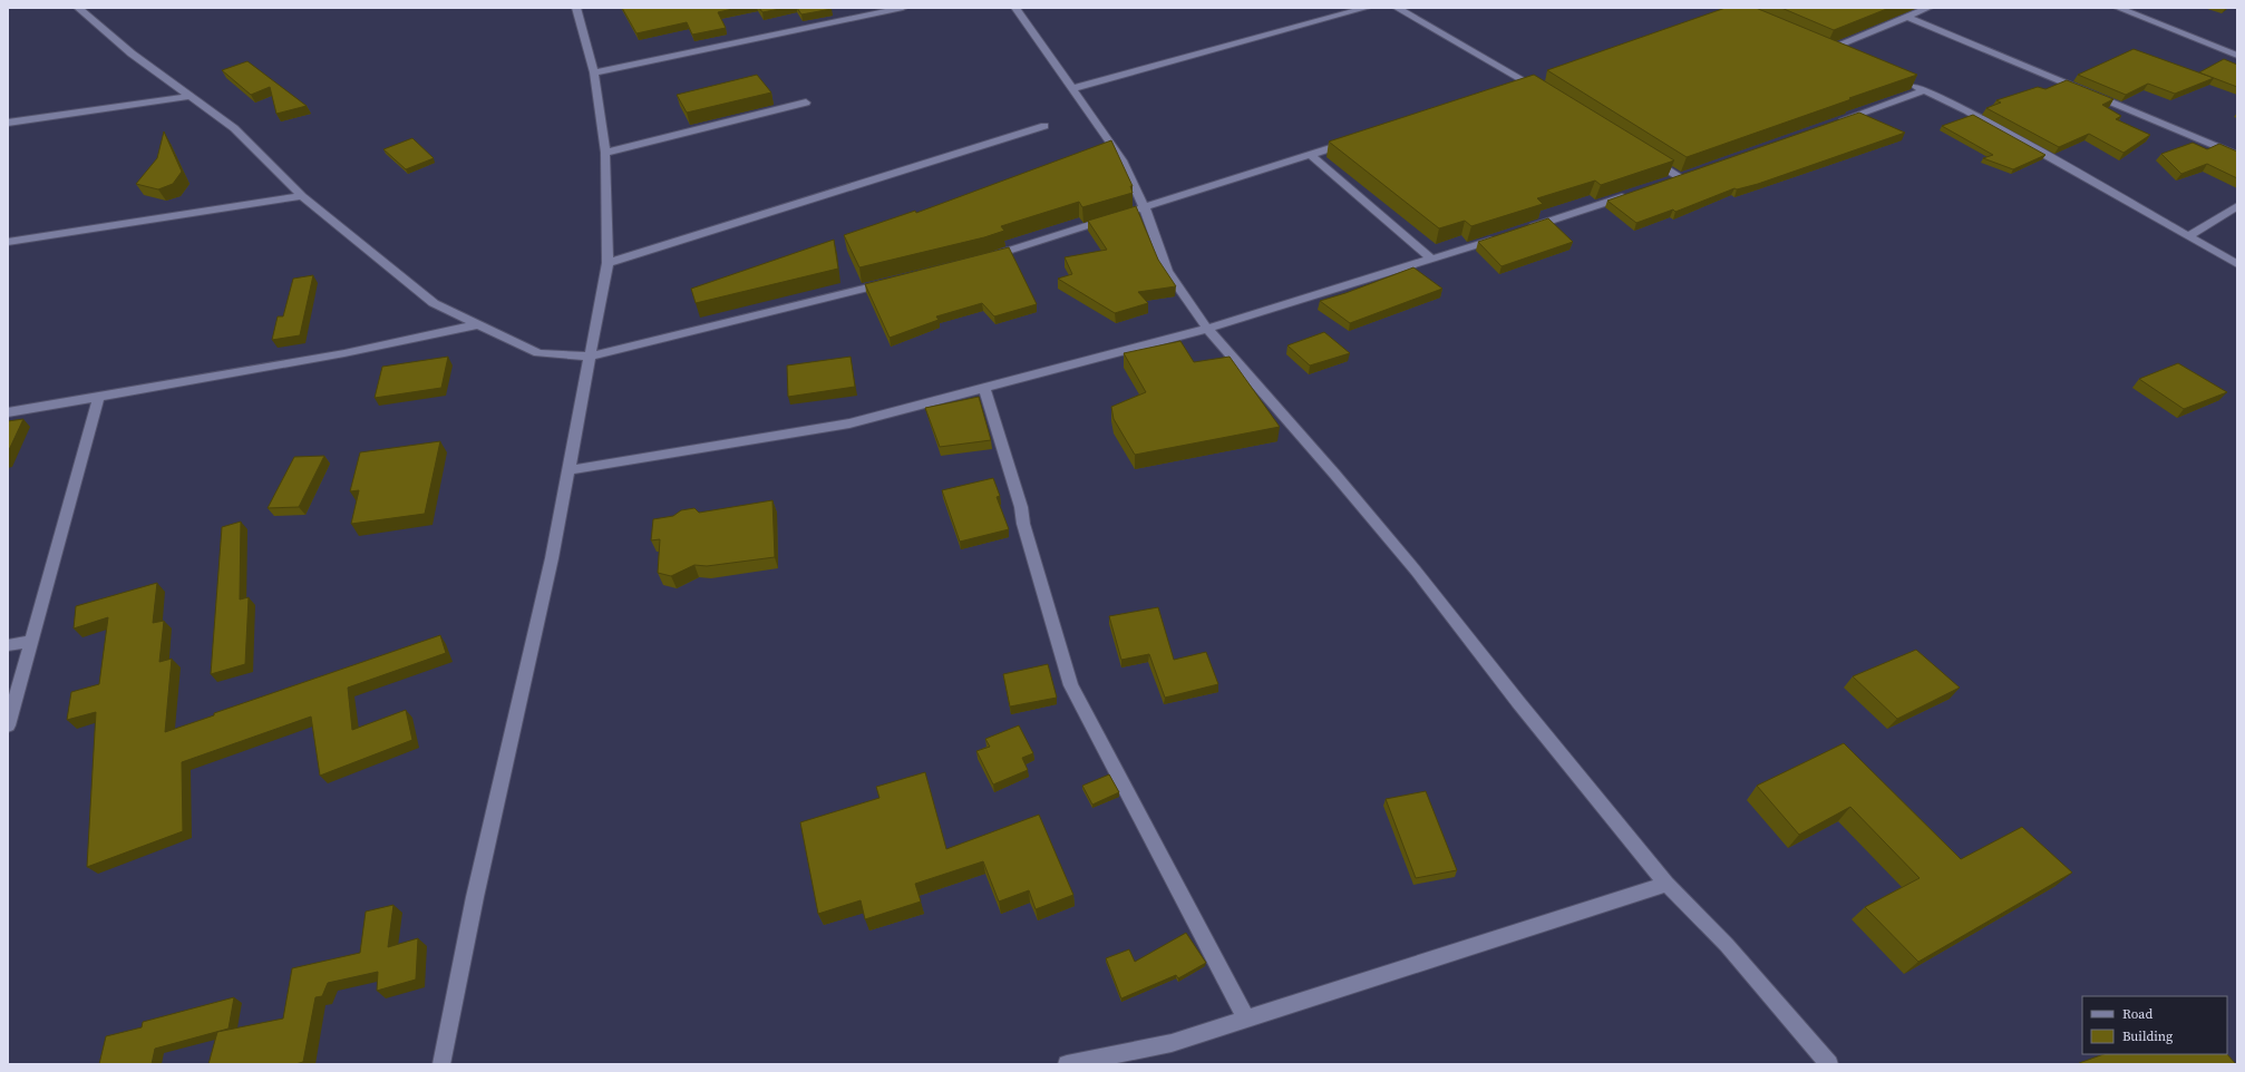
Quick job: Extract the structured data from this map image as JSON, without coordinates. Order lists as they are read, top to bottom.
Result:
{
  "legend": ["Road", "Building"]
}
